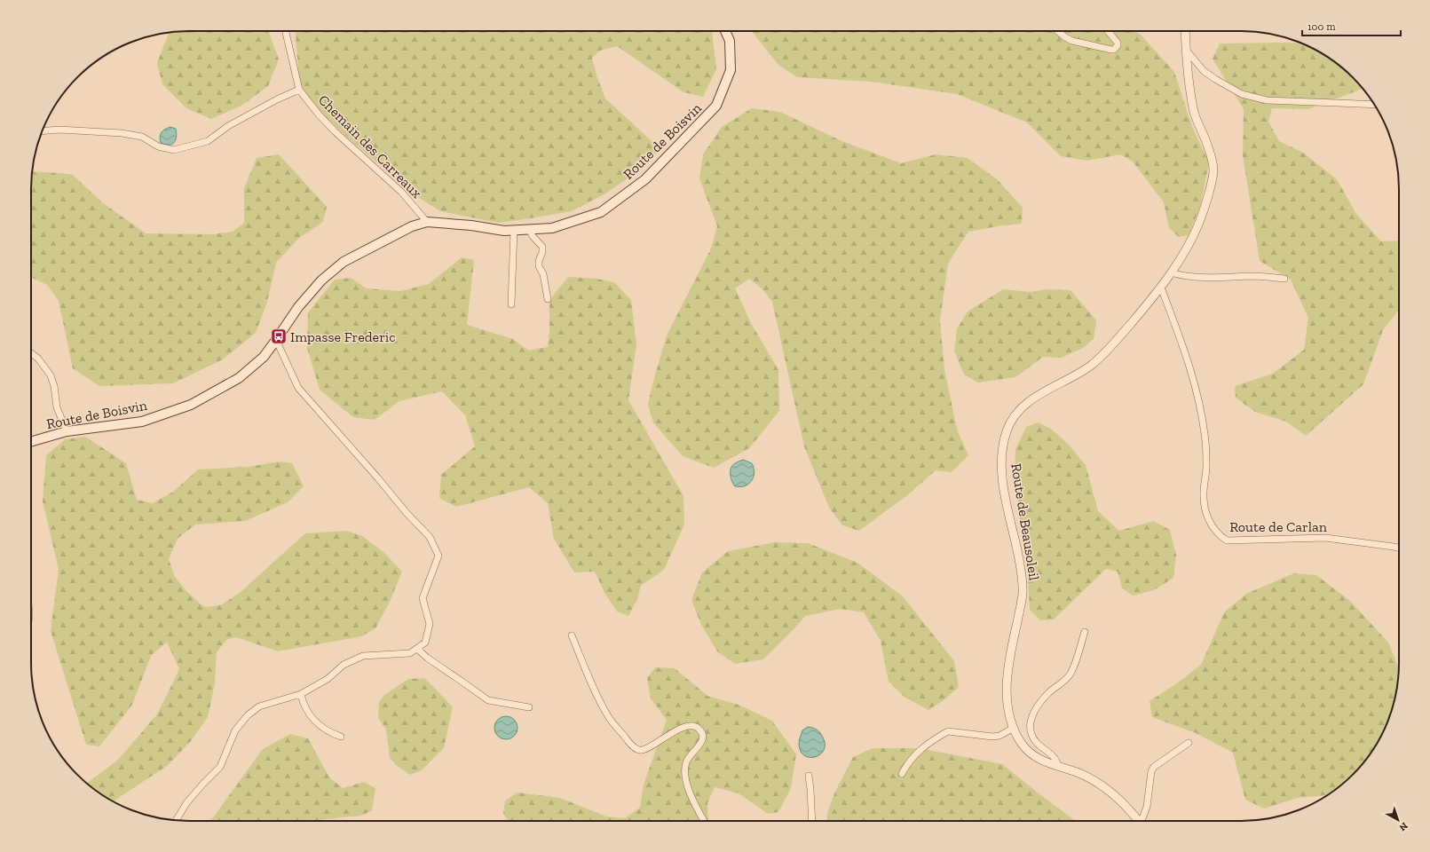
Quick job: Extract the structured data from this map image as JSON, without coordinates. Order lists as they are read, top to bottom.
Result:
{
  "streets": {
    "main road": ["Route de Boisvin"],
    "street": ["Chemain des Carreaux", "Route de Beausoleil", "Route de Carlan"]
  },
  "crossings": [
    ["Route de Boisvin", "Chemain des Carreaux"],
    ["Route de Beausoleil", "Route de Carlan"]
  ],
  "places": {
    "bus stop": ["Impasse Frederic"]
  },
  "scale_bar": "100 m",
  "north": "bottom right"
}
